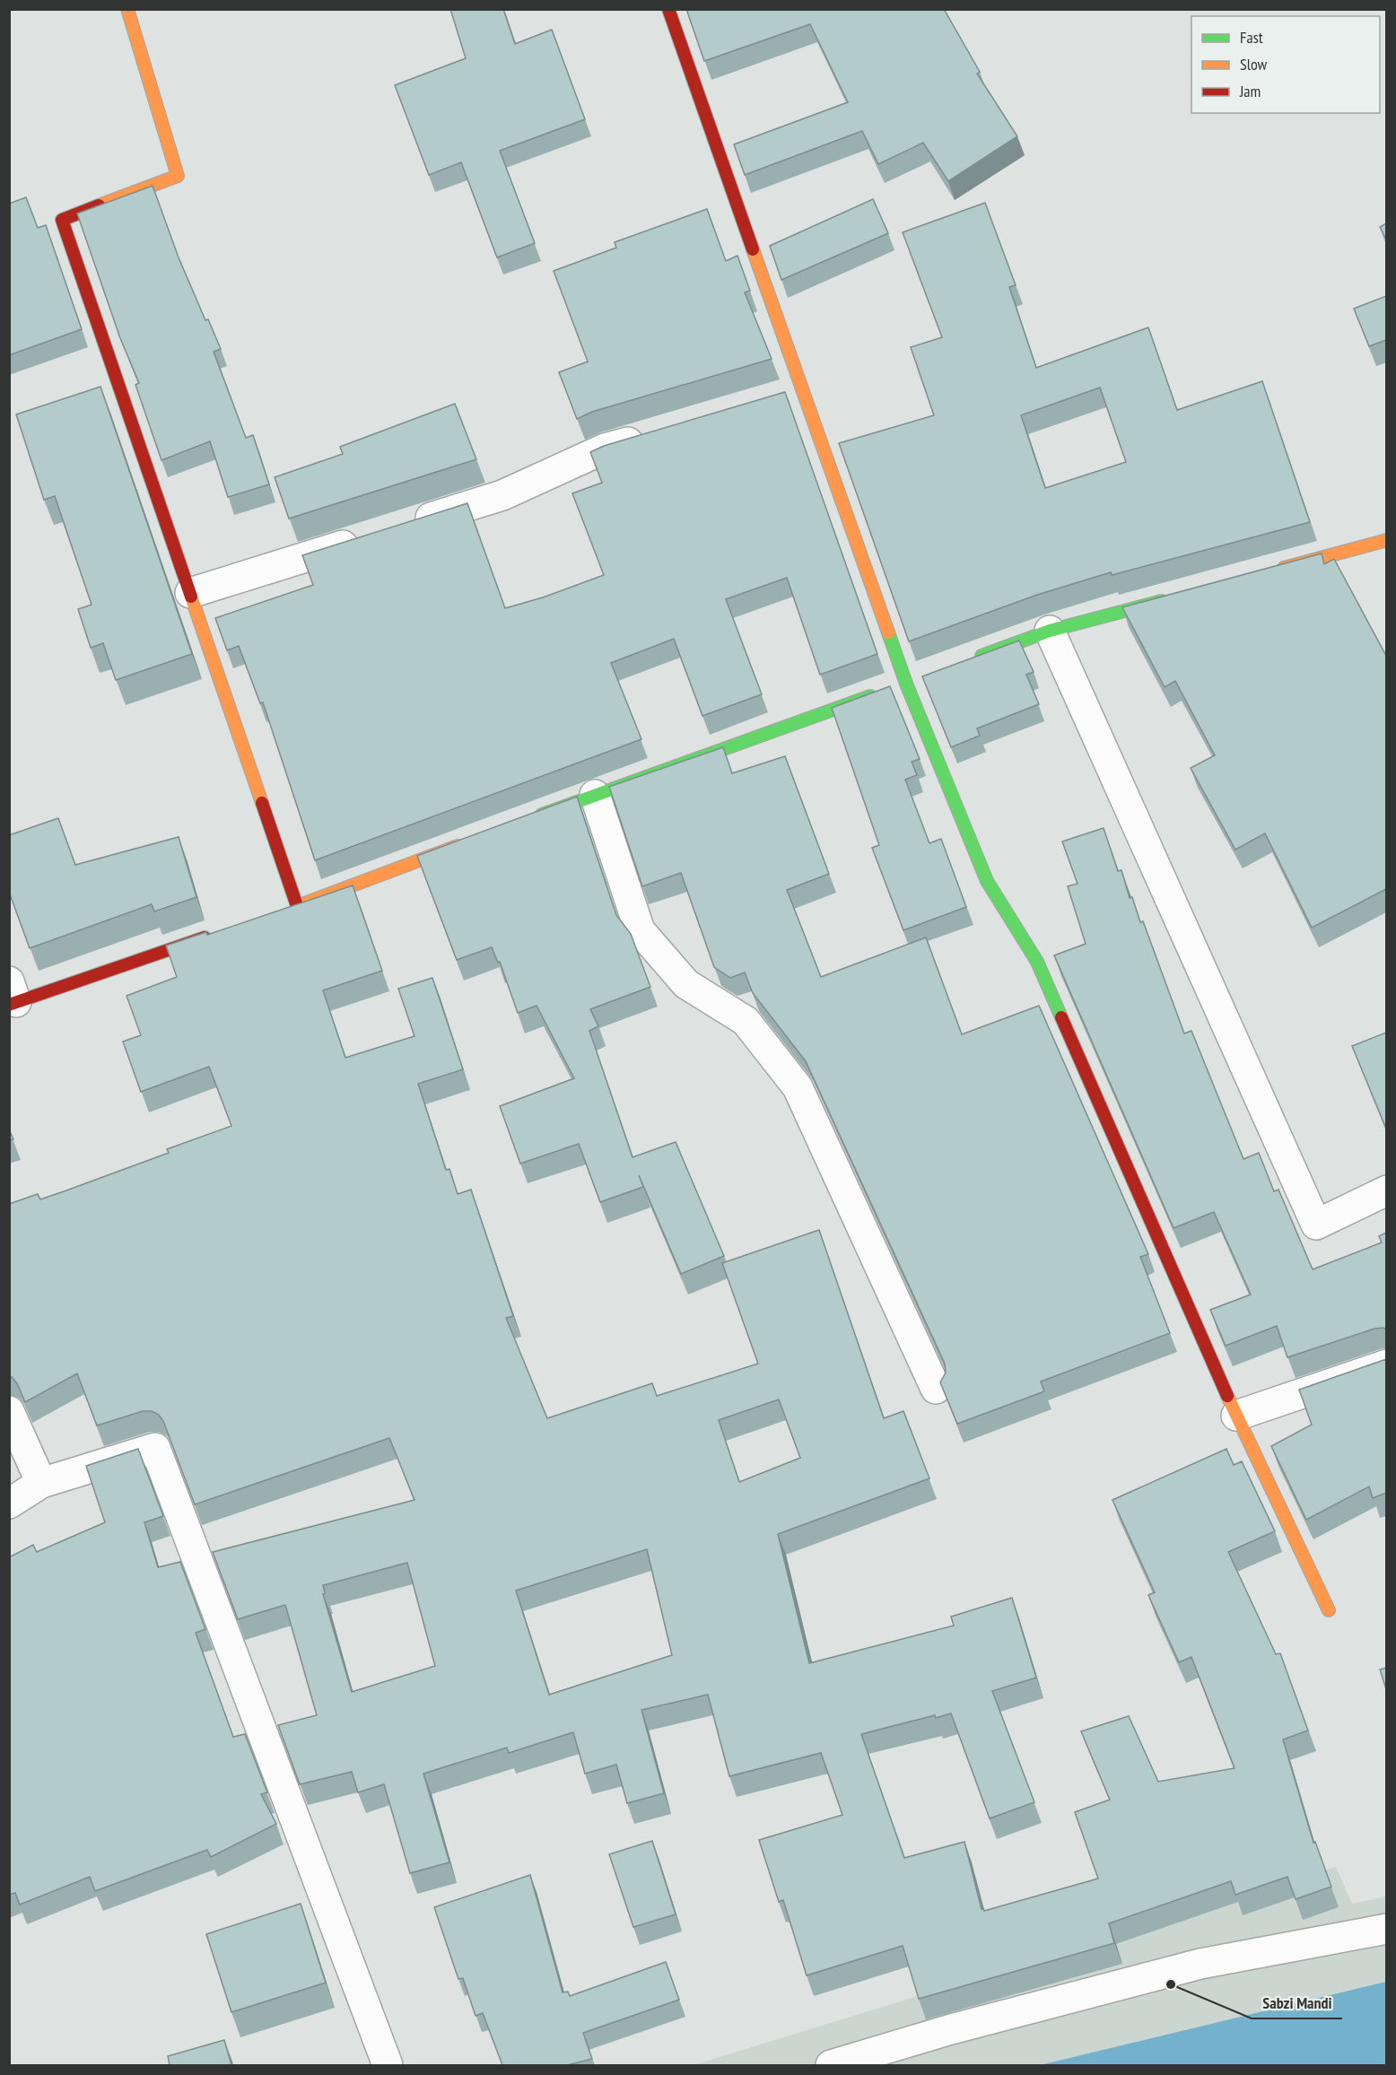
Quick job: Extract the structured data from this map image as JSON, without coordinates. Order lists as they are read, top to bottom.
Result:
{
  "places": ["Sabzi Mandi"],
  "legend": ["Fast", "Slow", "Jam"]
}
